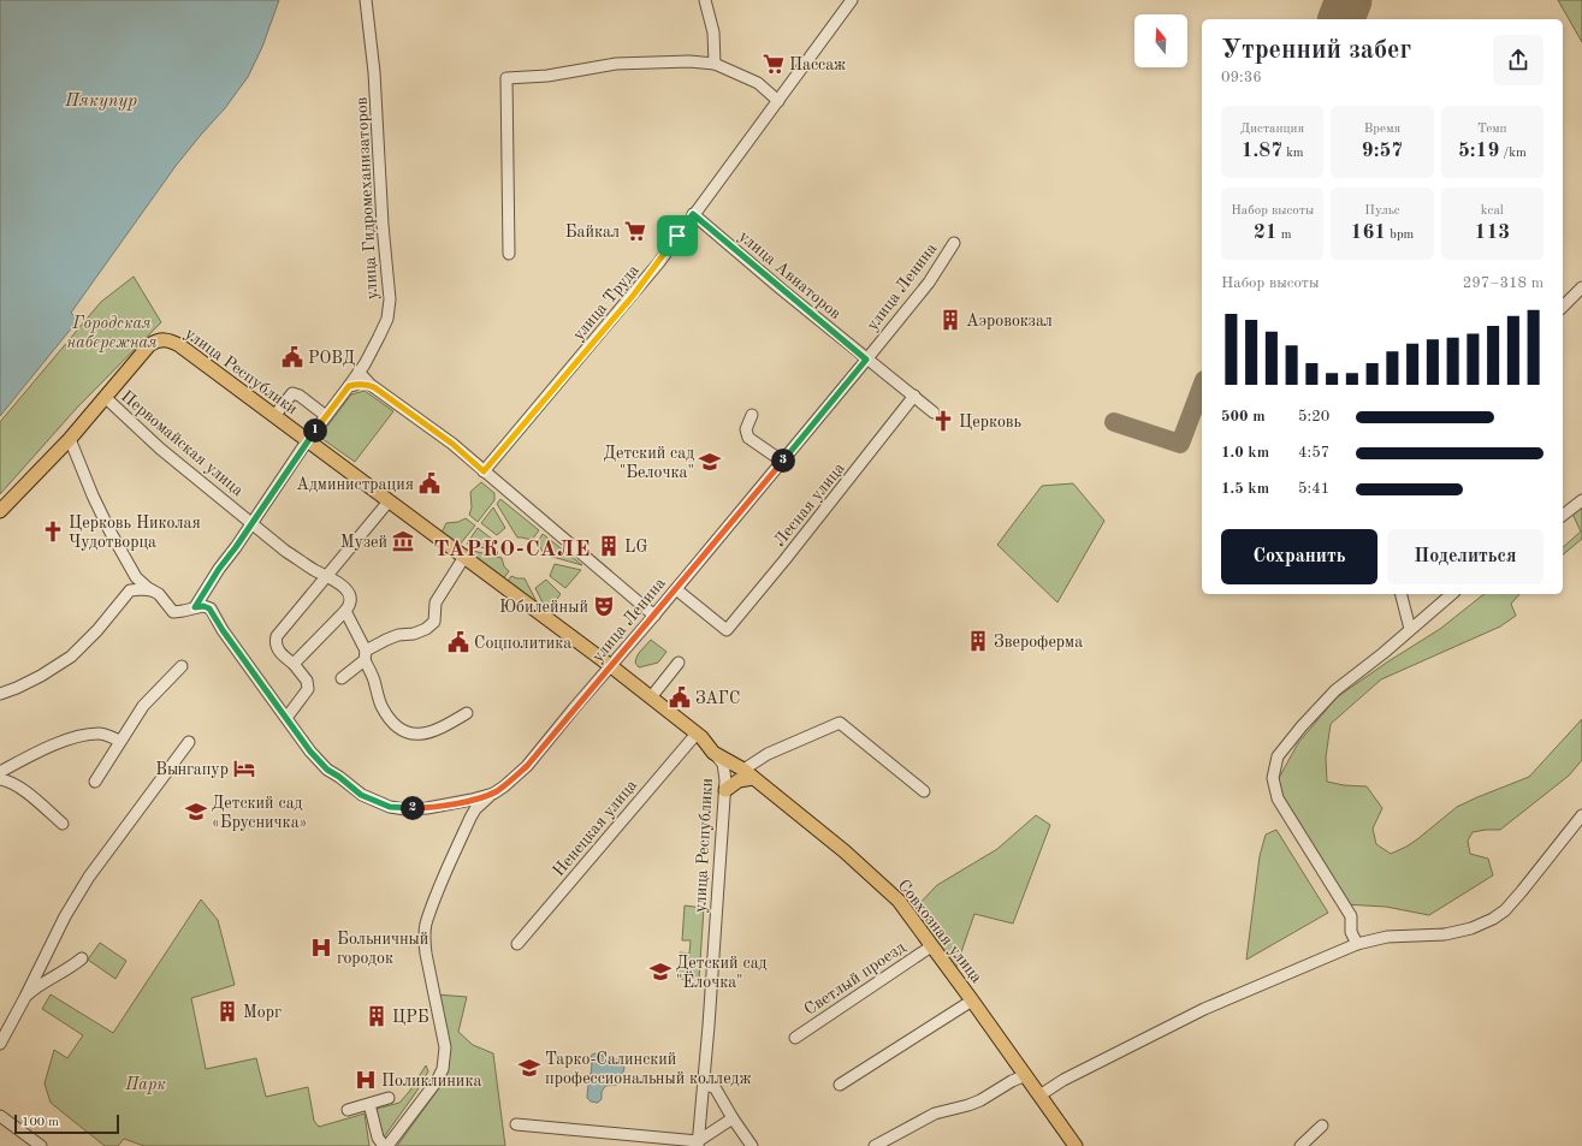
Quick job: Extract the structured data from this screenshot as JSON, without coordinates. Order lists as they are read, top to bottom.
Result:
{
  "streets": {
    "main road": ["улица Республики", "Совхозная улица"],
    "street": [
      "улица Гидромеханизаторов",
      "улица Авиаторов",
      "улица Ленина",
      "улица Труда",
      "Первомайская улица",
      "Лесная улица",
      "Ненецкая улица",
      "Светлый проезд"
    ]
  },
  "crossings": [
    ["улица Гидромеханизаторов", "улица Ленина"],
    ["улица Гидромеханизаторов", "улица Республики"],
    ["улица Гидромеханизаторов", "Первомайская улица"],
    ["улица Авиаторов", "улица Ленина"],
    ["улица Авиаторов", "улица Труда"],
    ["улица Авиаторов", "Лесная улица"],
    ["улица Ленина", "улица Республики"],
    ["улица Ленина", "Лесная улица"],
    ["улица Республики", "Первомайская улица"],
    ["улица Республики", "Ненецкая улица"],
    ["улица Республики", "Совхозная улица"],
    ["Совхозная улица", "Светлый проезд"]
  ],
  "districts": ["ТАРКО-САЛЕ"],
  "water": ["Пякупур"],
  "parks": ["Городская набережная", "Парк"],
  "places": {
    "supermarket": ["Пассаж", "Байкал"],
    "building": [
      "Аэровокзал",
      "LG",
      "Звероферма",
      "Морг",
      "ЦРБ"
    ],
    "public building": [
      "РОВД",
      "Администрация",
      "Соцполитика",
      "ЗАГС"
    ],
    "church": ["Церковь", "Церковь Николая Чудотворца"],
    "school or university": [
      "Детский сад \"Белочка\"",
      "Детский сад «Брусничка»",
      "Детский сад \"Ёлочка\"",
      "Тарко-Салинский профессиональный колледж"
    ],
    "museum": ["Музей"],
    "theatre": ["Юбилейный"],
    "hotel": ["Вынгапур"],
    "hospital": ["Больничный городок", "Поликлиника"]
  },
  "scale_bar": "100 m",
  "north": "top",
  "page": {
    "heading": ["Утренний забег", "09:36"],
    "stats": [
      ["Дистанция", "1.87 km"],
      ["Время", "9:57"],
      ["Темп", "5:19 /km"],
      ["Набор высоты", "21 m"],
      ["Пульс", "161 bpm"],
      ["kcal", "113"]
    ],
    "chart": ["Набор высоты", "297–318 m"],
    "list": [
      {
        "name": "500 m",
        "note": "5:20"
      },
      {
        "name": "1.0 km",
        "note": "4:57"
      },
      {
        "name": "1.5 km",
        "note": "5:41"
      }
    ],
    "pins": ["1", "3", "2"],
    "buttons": ["Сохранить", "Поделиться"],
    "scale": "100 m"
  }
}
